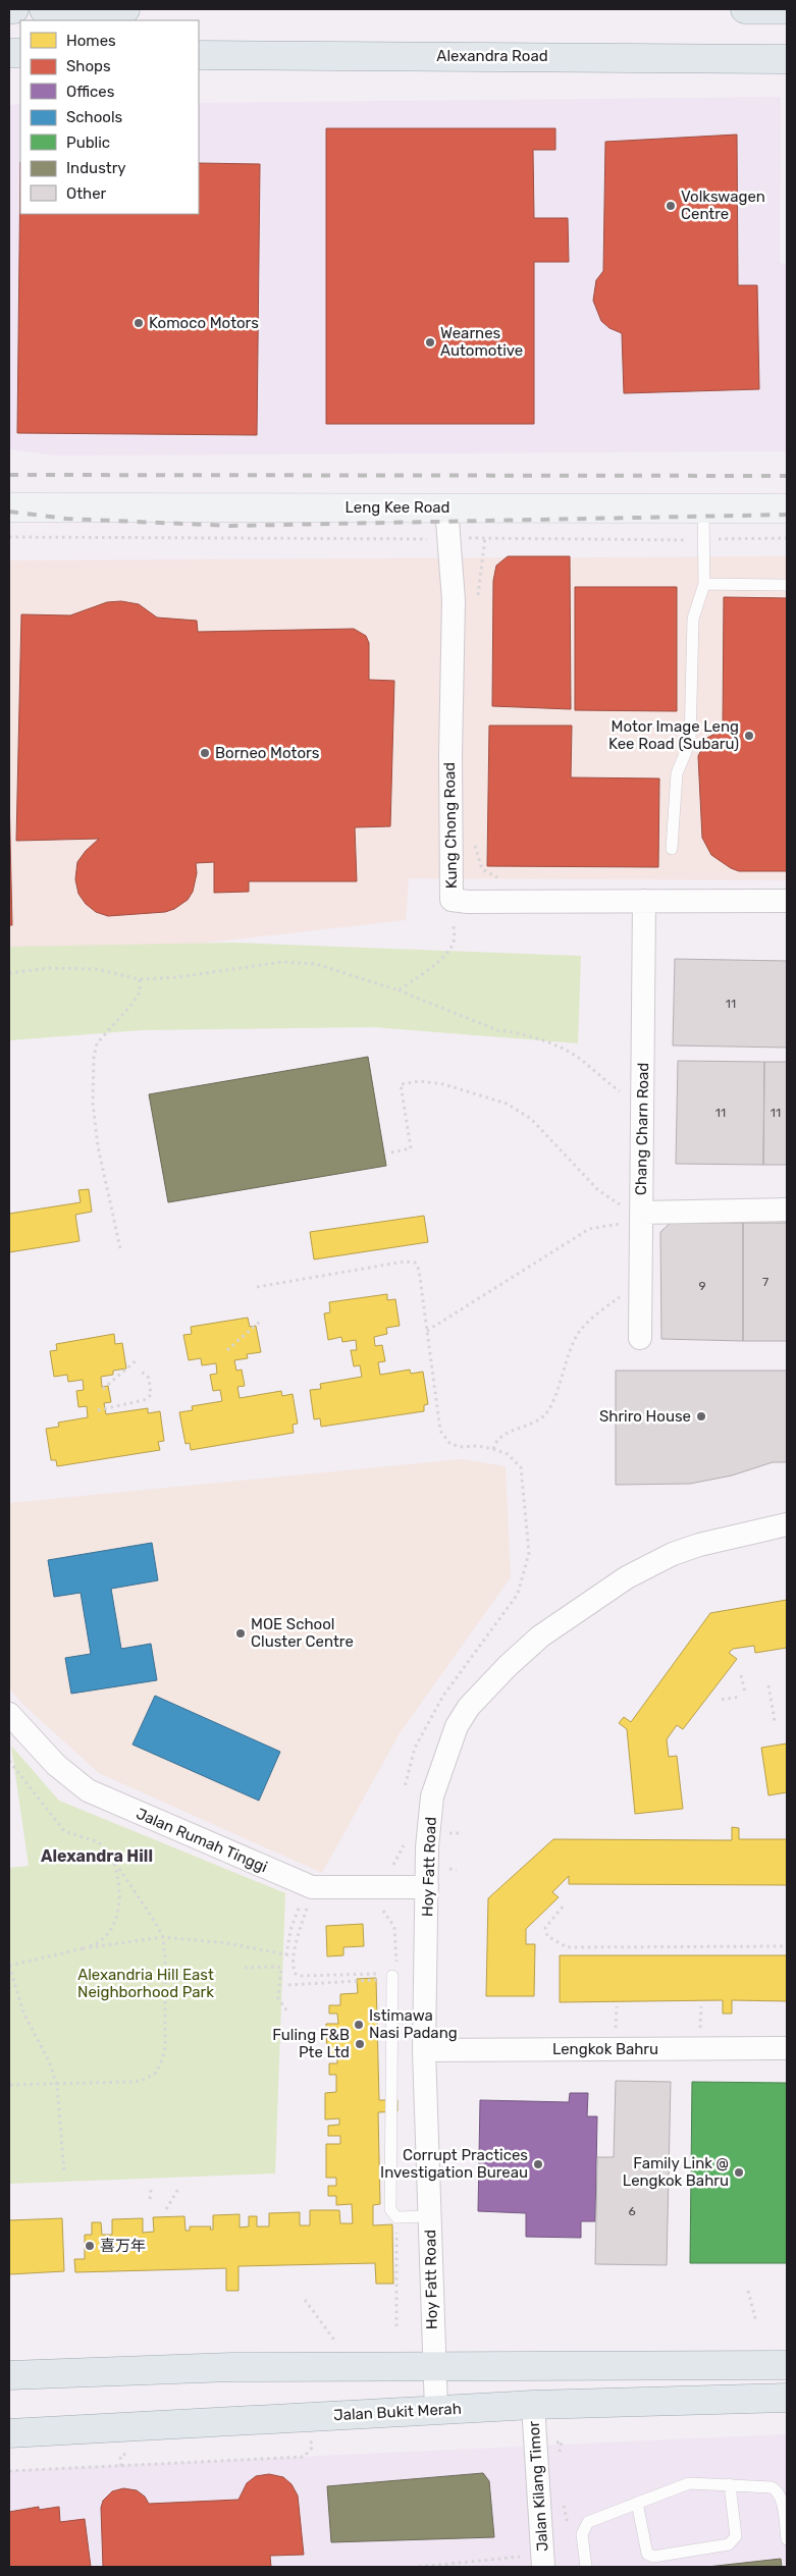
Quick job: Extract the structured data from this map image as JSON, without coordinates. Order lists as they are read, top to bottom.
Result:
{
  "streets": {
    "main road": ["Alexandra Road", "Jalan Bukit Merah"],
    "street": [
      "Leng Kee Road",
      "Kung Chong Road",
      "Chang Charn Road",
      "Jalan Rumah Tinggi",
      "Hoy Fatt Road",
      "Lengkok Bahru",
      "Jalan Kilang Timor"
    ]
  },
  "crossings": [
    ["Leng Kee Road", "Kung Chong Road"],
    ["Kung Chong Road", "Chang Charn Road"],
    ["Jalan Rumah Tinggi", "Hoy Fatt Road"],
    ["Hoy Fatt Road", "Lengkok Bahru"],
    ["Hoy Fatt Road", "Jalan Bukit Merah"],
    ["Jalan Bukit Merah", "Jalan Kilang Timor"]
  ],
  "districts": ["Alexandra Hill"],
  "parks": ["Alexandria Hill East Neighborhood Park"],
  "places": [
    "Volkswagen Centre",
    "Komoco Motors",
    "Wearnes Automotive",
    "Motor Image Leng Kee Road (Subaru)",
    "Borneo Motors",
    "Shriro House",
    "MOE School Cluster Centre",
    "Istimawa Nasi Padang",
    "Fuling F&B Pte Ltd",
    "Corrupt Practices Investigation Bureau",
    "Family Link @ Lengkok Bahru",
    "喜万年"
  ],
  "house_numbers": [
    "11",
    "11",
    "11",
    "7",
    "9",
    "6"
  ],
  "legend": [
    "Homes",
    "Shops",
    "Offices",
    "Schools",
    "Public",
    "Industry",
    "Other"
  ]
}
